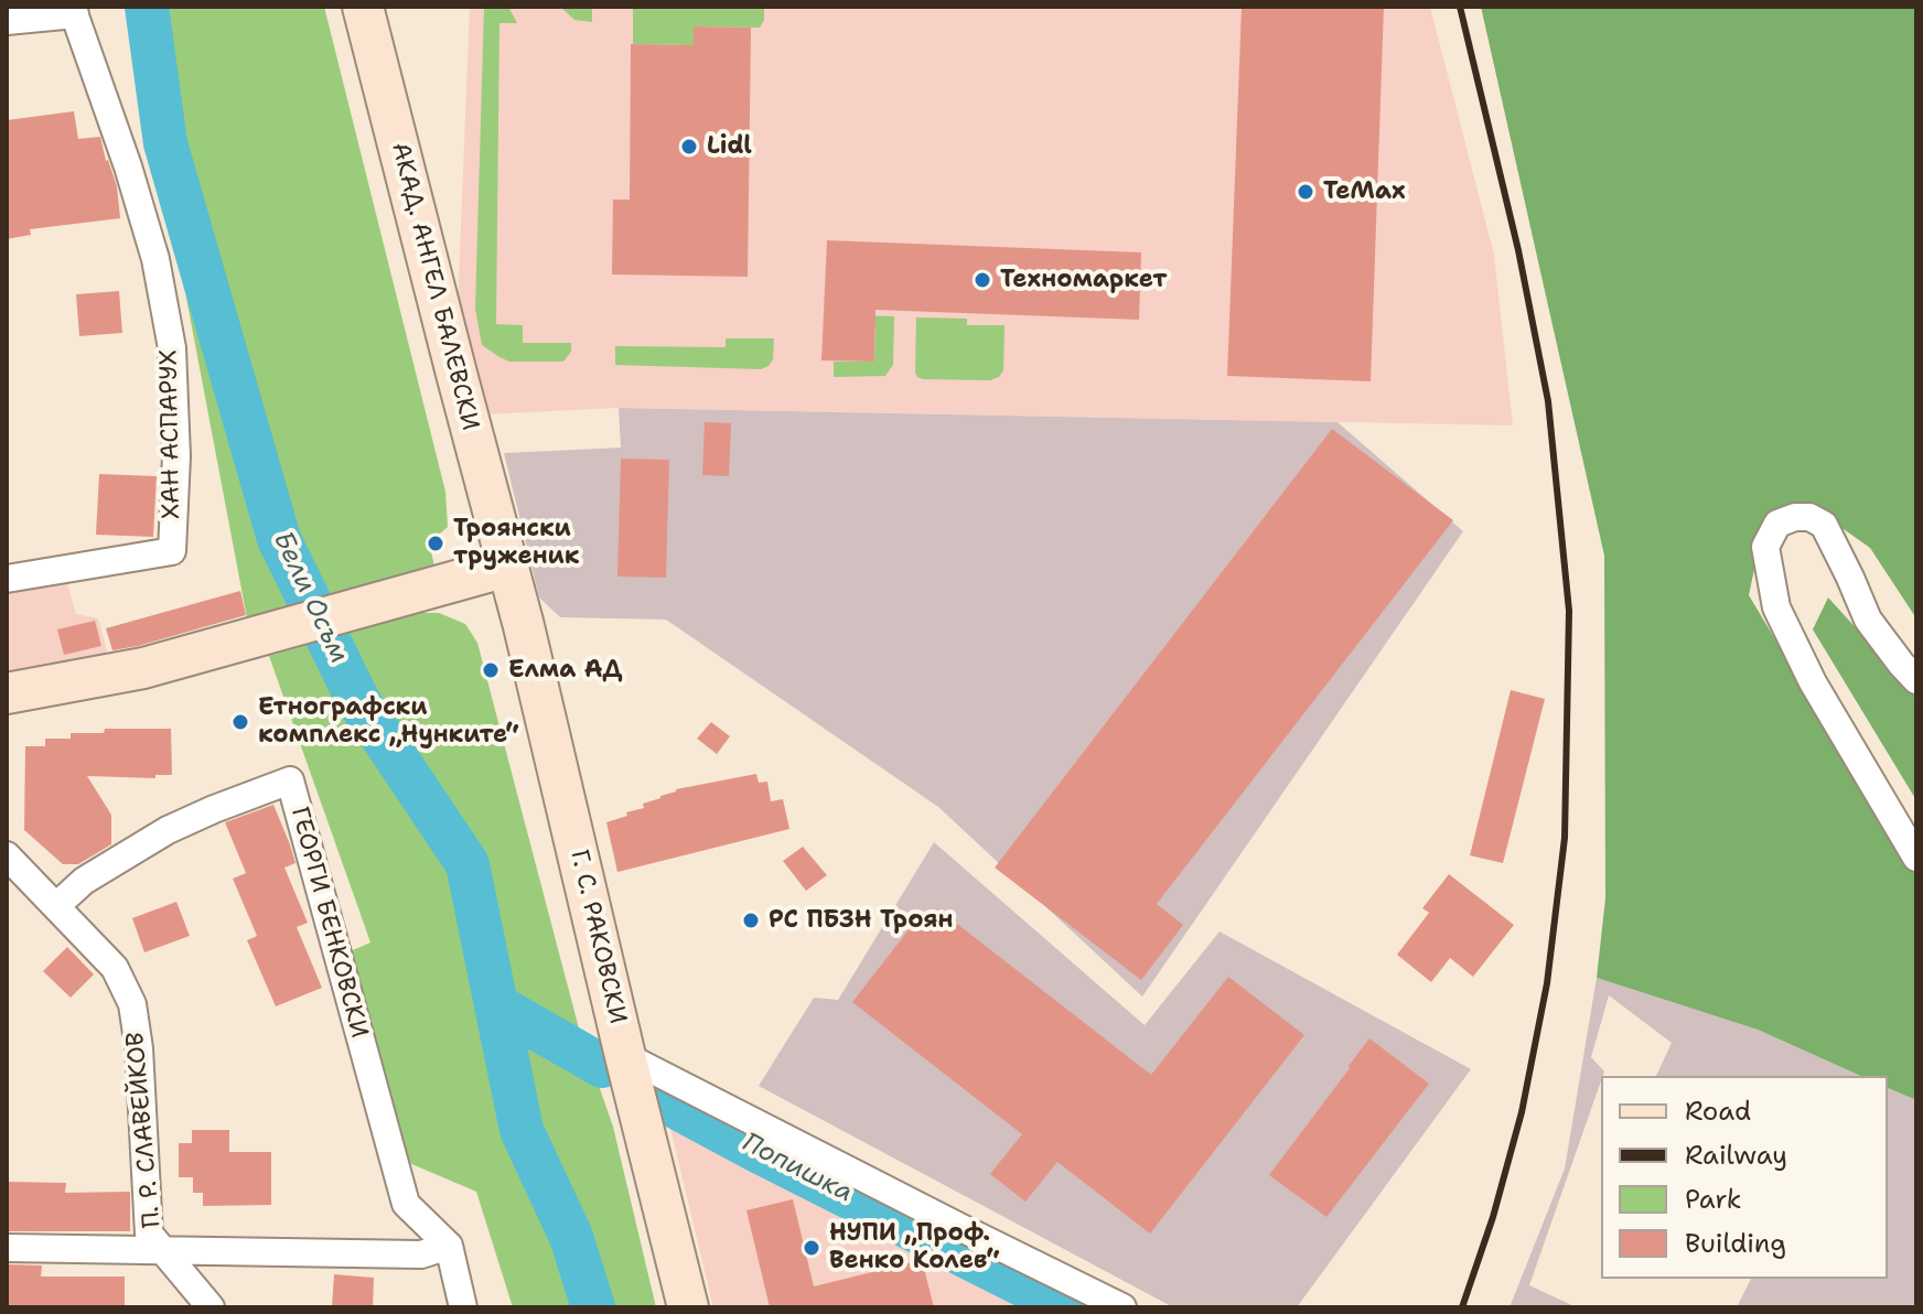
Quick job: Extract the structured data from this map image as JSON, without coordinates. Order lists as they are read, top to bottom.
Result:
{
  "streets": {
    "street": [
      "АКАД. АНГЕЛ БАЛЕВСКИ",
      "ХАН АСПАРУХ",
      "ГЕОРГИ БЕНКОВСКИ",
      "Г. С. РАКОВСКИ",
      "П. Р. СЛАВЕЙКОВ"
    ]
  },
  "crossings": [
    ["АКАД. АНГЕЛ БАЛЕВСКИ", "Г. С. РАКОВСКИ"],
    ["ГЕОРГИ БЕНКОВСКИ", "П. Р. СЛАВЕЙКОВ"]
  ],
  "water": ["Бели Осъм", "Попишка"],
  "places": [
    "Lidl",
    "ТеМах",
    "Техномаркет",
    "Троянски труженик",
    "Елма АД",
    "Етнографски комплекс „Нунките“",
    "РС ПБЗН Троян",
    "НУПИ „Проф. Венко Колев“"
  ],
  "legend": [
    "Road",
    "Railway",
    "Park",
    "Building"
  ]
}
